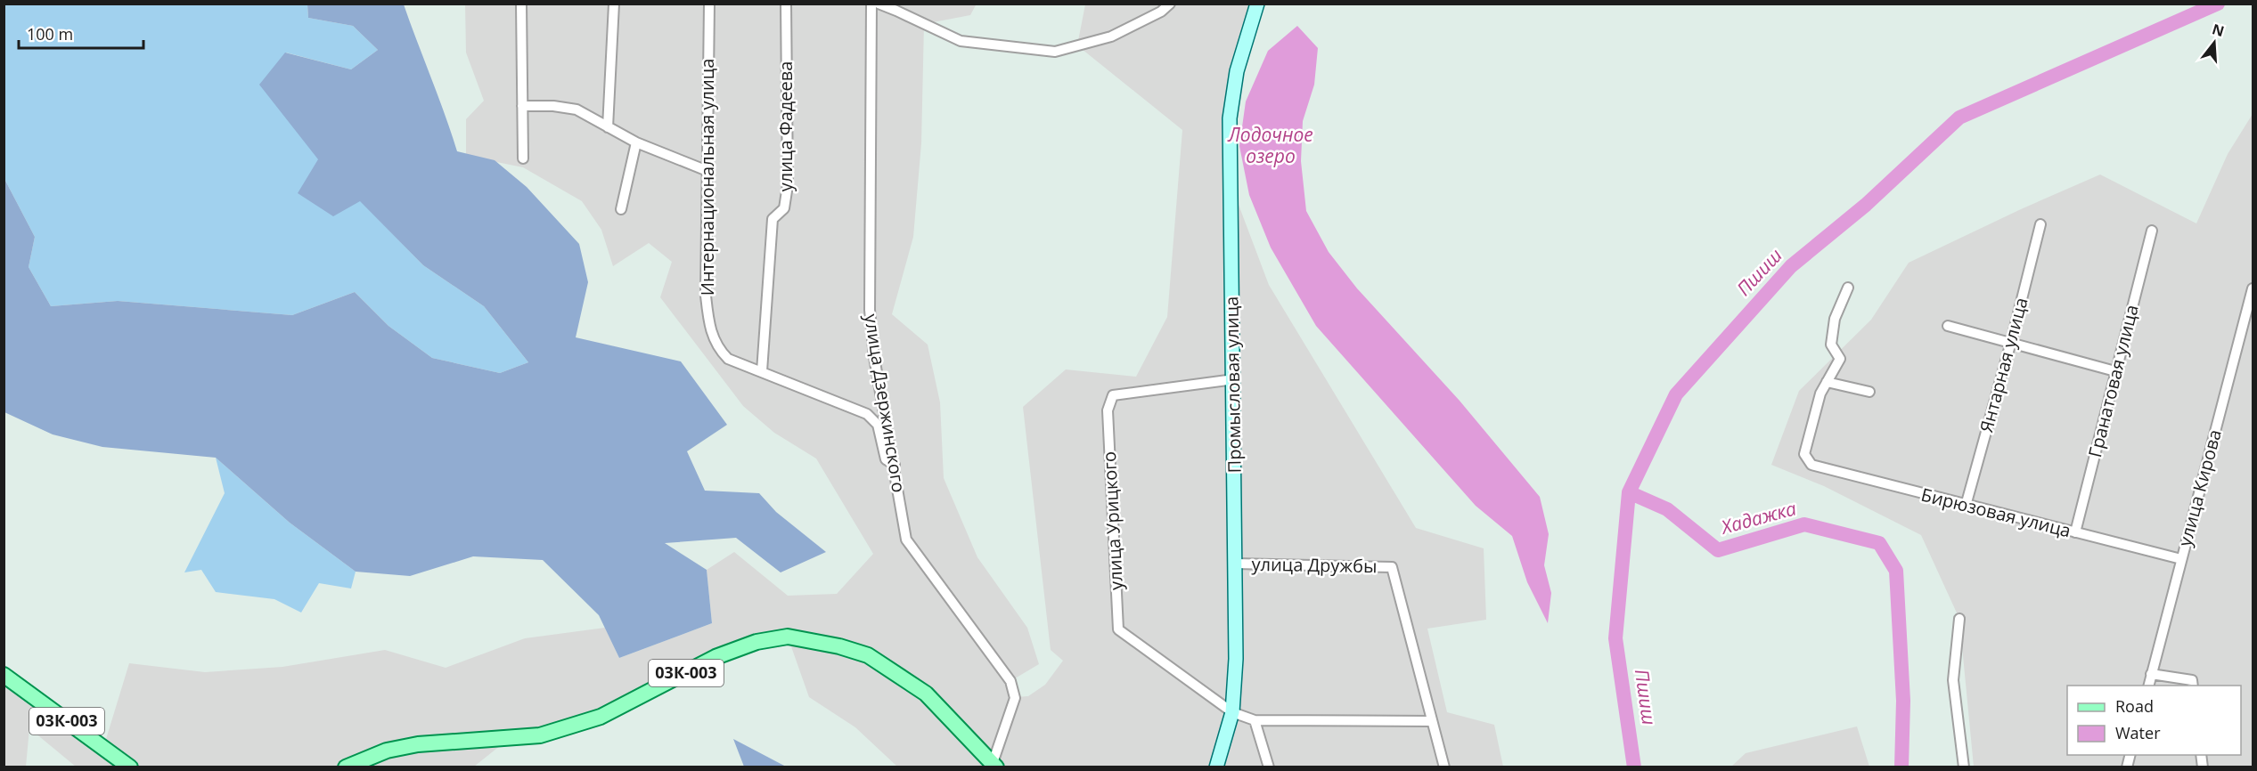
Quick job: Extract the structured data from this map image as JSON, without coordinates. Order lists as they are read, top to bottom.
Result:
{
  "streets": {
    "main road": ["Промысловая улица", "03К-003"],
    "street": [
      "улица Фадеева",
      "Интернациональная улица",
      "Янтарная улица",
      "Гранатовая улица",
      "улица Дзержинского",
      "улица Кирова",
      "Бирюзовая улица",
      "улица Урицкого",
      "улица Дружбы"
    ]
  },
  "crossings": [
    ["улица Фадеева", "Интернациональная улица"],
    ["Янтарная улица", "Бирюзовая улица"],
    ["Гранатовая улица", "Бирюзовая улица"],
    ["Промысловая улица", "улица Урицкого"],
    ["Промысловая улица", "улица Дружбы"],
    ["улица Дзержинского", "03К-003"],
    ["улица Кирова", "Бирюзовая улица"]
  ],
  "water": ["Лодочное озеро", "Пшиш", "Хадажка"],
  "legend": ["Road", "Water"],
  "scale_bar": "100 m",
  "north": "top"
}
